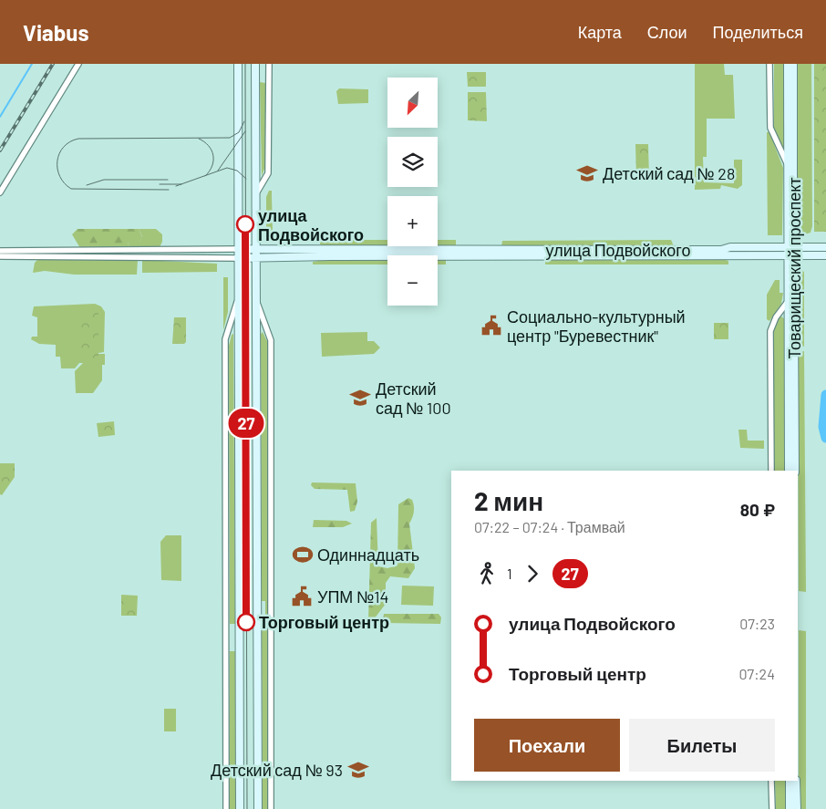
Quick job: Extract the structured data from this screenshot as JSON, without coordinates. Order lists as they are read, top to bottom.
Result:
{
  "streets": {
    "street": ["улица Подвойского", "Товарищеский проспект"]
  },
  "crossings": [
    ["улица Подвойского", "Товарищеский проспект"]
  ],
  "places": {
    "school or university": ["Детский сад № 28", "Детский сад № 100", "Детский сад № 93"],
    "other": ["улица Подвойского", "Торговый центр"],
    "public building": ["Социально-культурный центр \"Буревестник\"", "УПМ №14"],
    "sports": ["Одиннадцать"]
  },
  "lines": ["tram line 27"],
  "north": "bottom left",
  "page": {
    "header": "Viabus",
    "nav": ["Карта", "Слои", "Поделиться"],
    "on_map": "27",
    "map_buttons": ["+", "−"],
    "heading": ["2 мин", "07:22 – 07:24 · Трамвай", "80 ₽"],
    "legs": ["1", "27"],
    "list": [
      {
        "name": "улица Подвойского",
        "value": "07:23"
      },
      {
        "name": "Торговый центр",
        "value": "07:24"
      }
    ],
    "buttons": ["Поехали", "Билеты"]
  }
}
